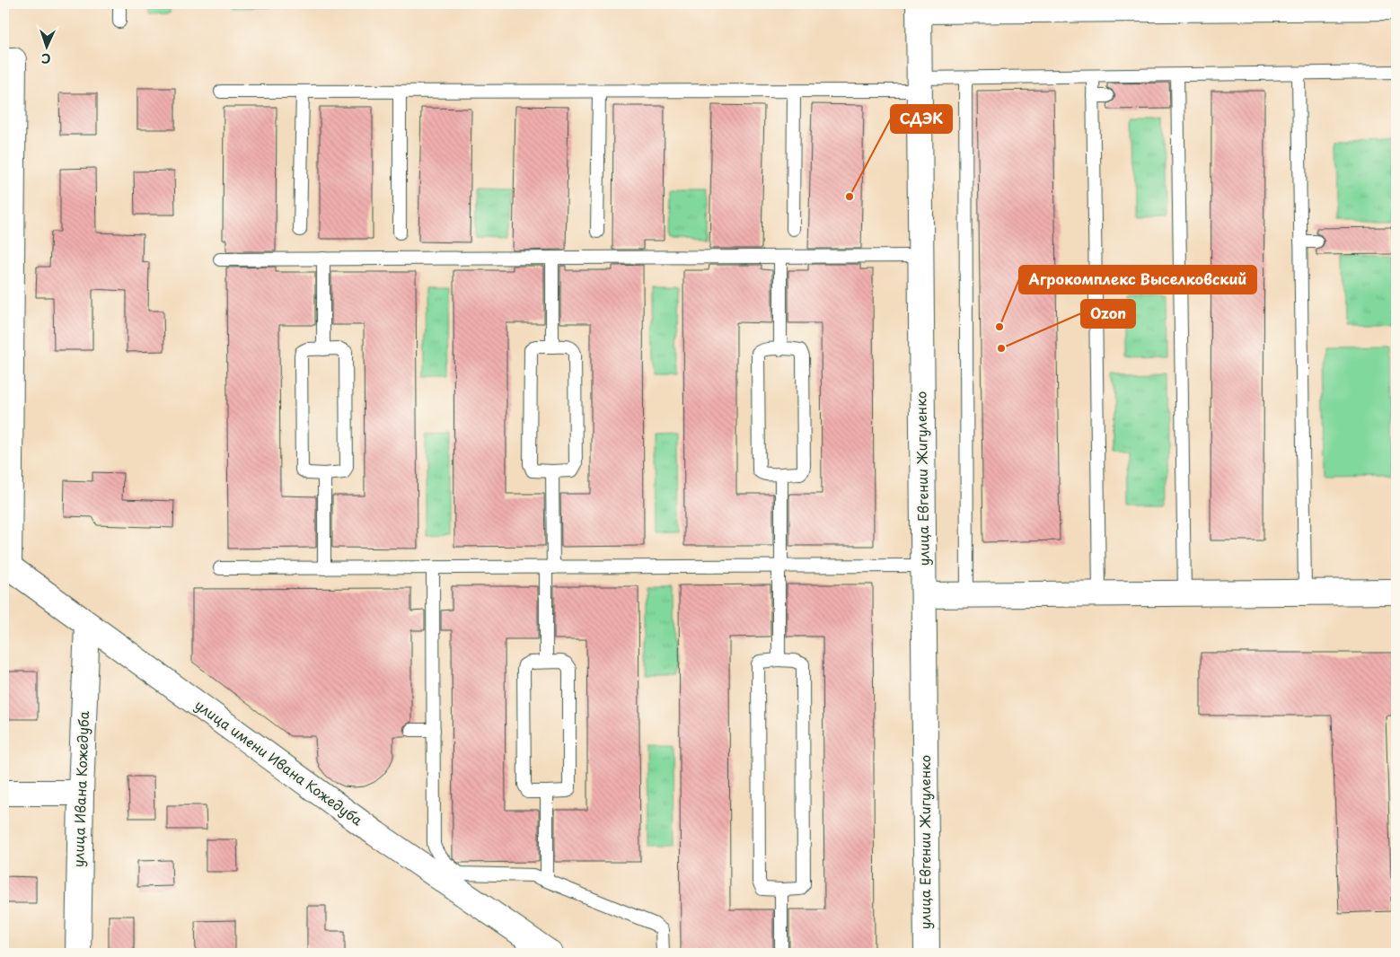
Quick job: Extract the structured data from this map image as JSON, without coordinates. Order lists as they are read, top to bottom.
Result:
{
  "streets": {
    "street": ["улица Евгении Жигуленко", "улица имени Ивана Кожедуба", "улица Ивана Кожедуба"]
  },
  "crossings": [
    ["улица имени Ивана Кожедуба", "улица Ивана Кожедуба"]
  ],
  "places": ["СДЭК", "Агрокомплекс Выселковский", "Ozon"],
  "north": "bottom"
}
